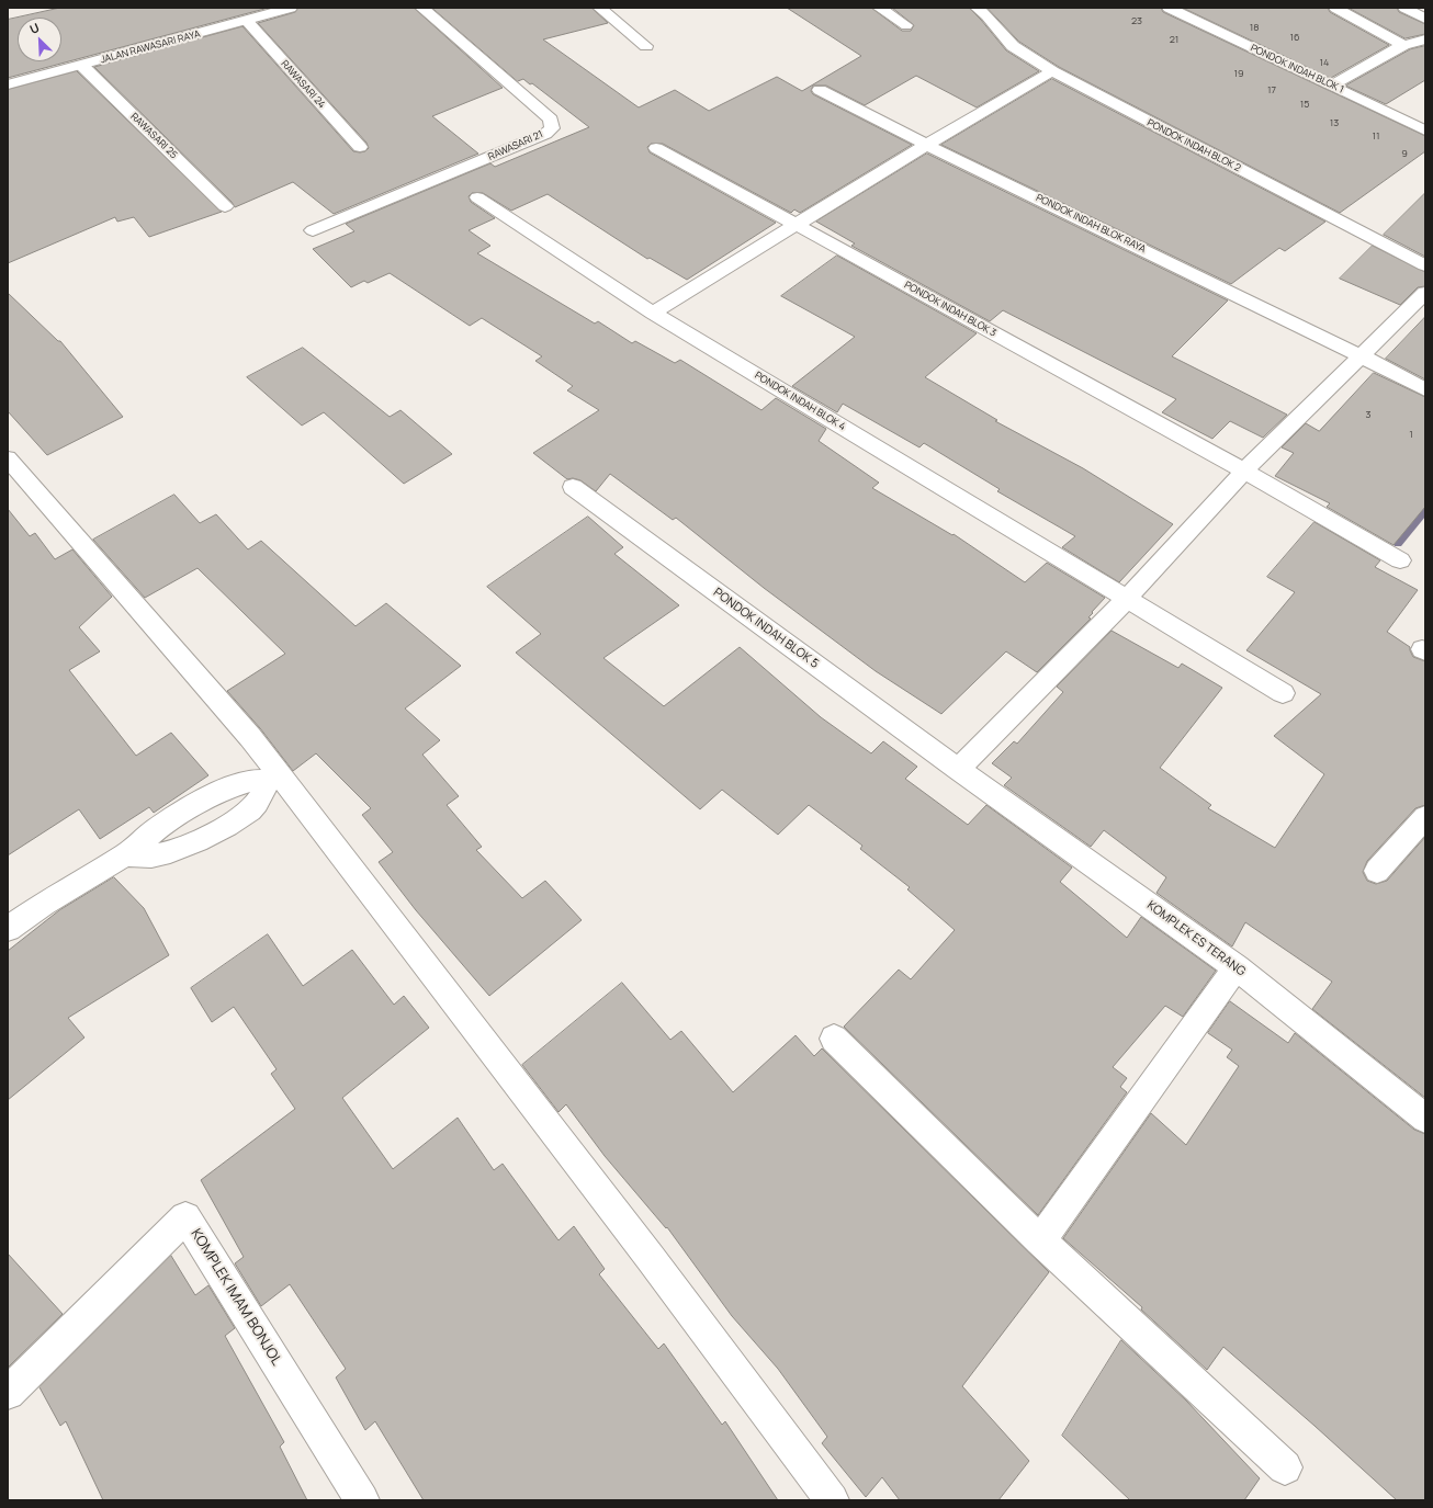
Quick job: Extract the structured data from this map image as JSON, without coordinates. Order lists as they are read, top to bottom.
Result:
{
  "streets": {
    "street": [
      "JALAN RAWASARI RAYA",
      "PONDOK INDAH BLOK 1",
      "RAWASARI 24",
      "RAWASARI 25",
      "RAWASARI 21",
      "PONDOK INDAH BLOK 2",
      "PONDOK INDAH BLOK RAYA",
      "PONDOK INDAH BLOK 3",
      "PONDOK INDAH BLOK 4",
      "PONDOK INDAH BLOK 5",
      "KOMPLEK ES TERANG",
      "KOMPLEK IMAM BONJOL"
    ]
  },
  "crossings": [
    ["JALAN RAWASARI RAYA", "RAWASARI 24"],
    ["JALAN RAWASARI RAYA", "RAWASARI 25"],
    ["PONDOK INDAH BLOK 5", "KOMPLEK ES TERANG"]
  ],
  "house_numbers": [
    "23",
    "18",
    "16",
    "21",
    "14",
    "19",
    "17",
    "15",
    "13",
    "11",
    "9",
    "3",
    "1"
  ],
  "north": "top left"
}
